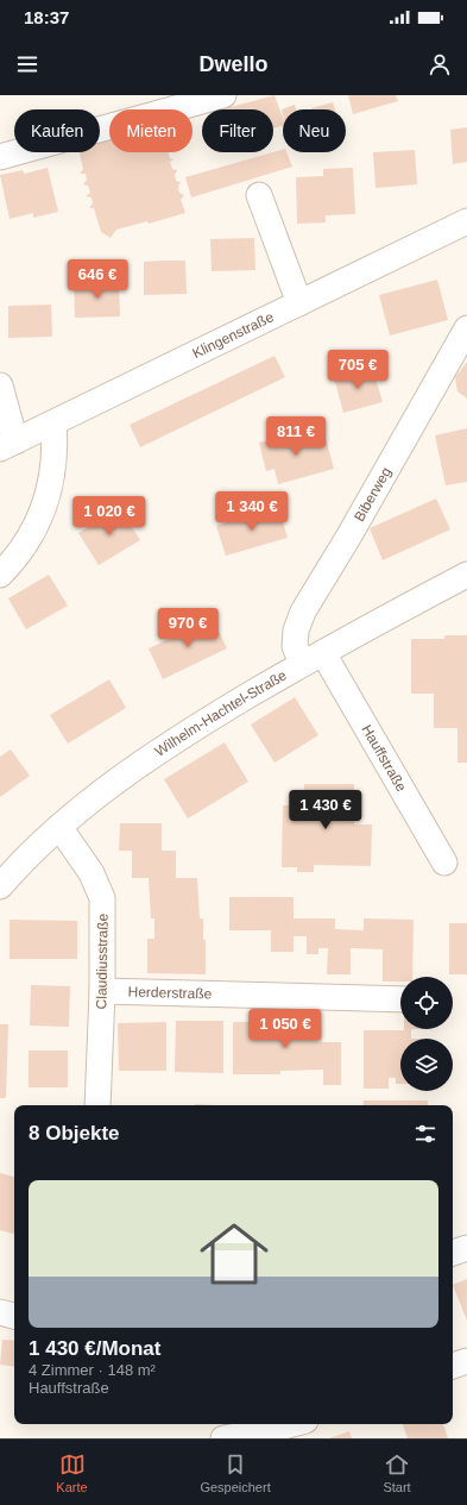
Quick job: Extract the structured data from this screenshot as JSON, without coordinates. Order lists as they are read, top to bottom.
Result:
{
  "streets": {
    "street": [
      "Klingenstraße",
      "Biberweg",
      "Wilhelm-Hachtel-Straße",
      "Hauffstraße",
      "Claudiusstraße",
      "Herderstraße"
    ]
  },
  "crossings": [
    ["Biberweg", "Wilhelm-Hachtel-Straße"],
    ["Wilhelm-Hachtel-Straße", "Hauffstraße"],
    ["Wilhelm-Hachtel-Straße", "Claudiusstraße"],
    ["Claudiusstraße", "Herderstraße"]
  ],
  "page": {
    "status": "18:37",
    "header": "Dwello",
    "chip": [
      "Kaufen",
      "Mieten",
      "Filter",
      "Neu"
    ],
    "price": [
      "646 €",
      "705 €",
      "811 €",
      "1 340 €",
      "1 020 €",
      "970 €",
      "1 430 €",
      "1 050 €"
    ],
    "heading": "8 Objekte",
    "list": [
      {
        "name": "1 430 €/Monat",
        "note": "4 Zimmer · 148 m² · Hauffstraße"
      }
    ],
    "tabs": ["Karte", "Gespeichert", "Start"]
  }
}
